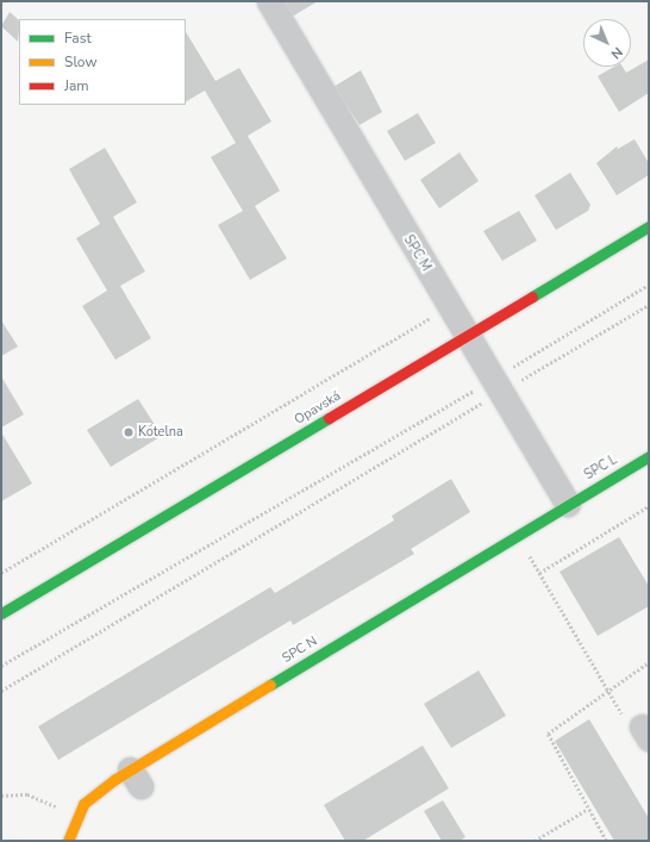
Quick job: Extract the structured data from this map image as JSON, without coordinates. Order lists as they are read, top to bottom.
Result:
{
  "streets": {
    "main road": ["Opavská", "SPC L", "SPC N"],
    "street": ["SPC M"]
  },
  "crossings": [
    ["SPC M", "Opavská"],
    ["SPC M", "SPC L"],
    ["SPC M", "SPC N"],
    ["SPC L", "SPC N"]
  ],
  "places": ["Kotelna"],
  "legend": ["Fast", "Slow", "Jam"],
  "north": "bottom right"
}
